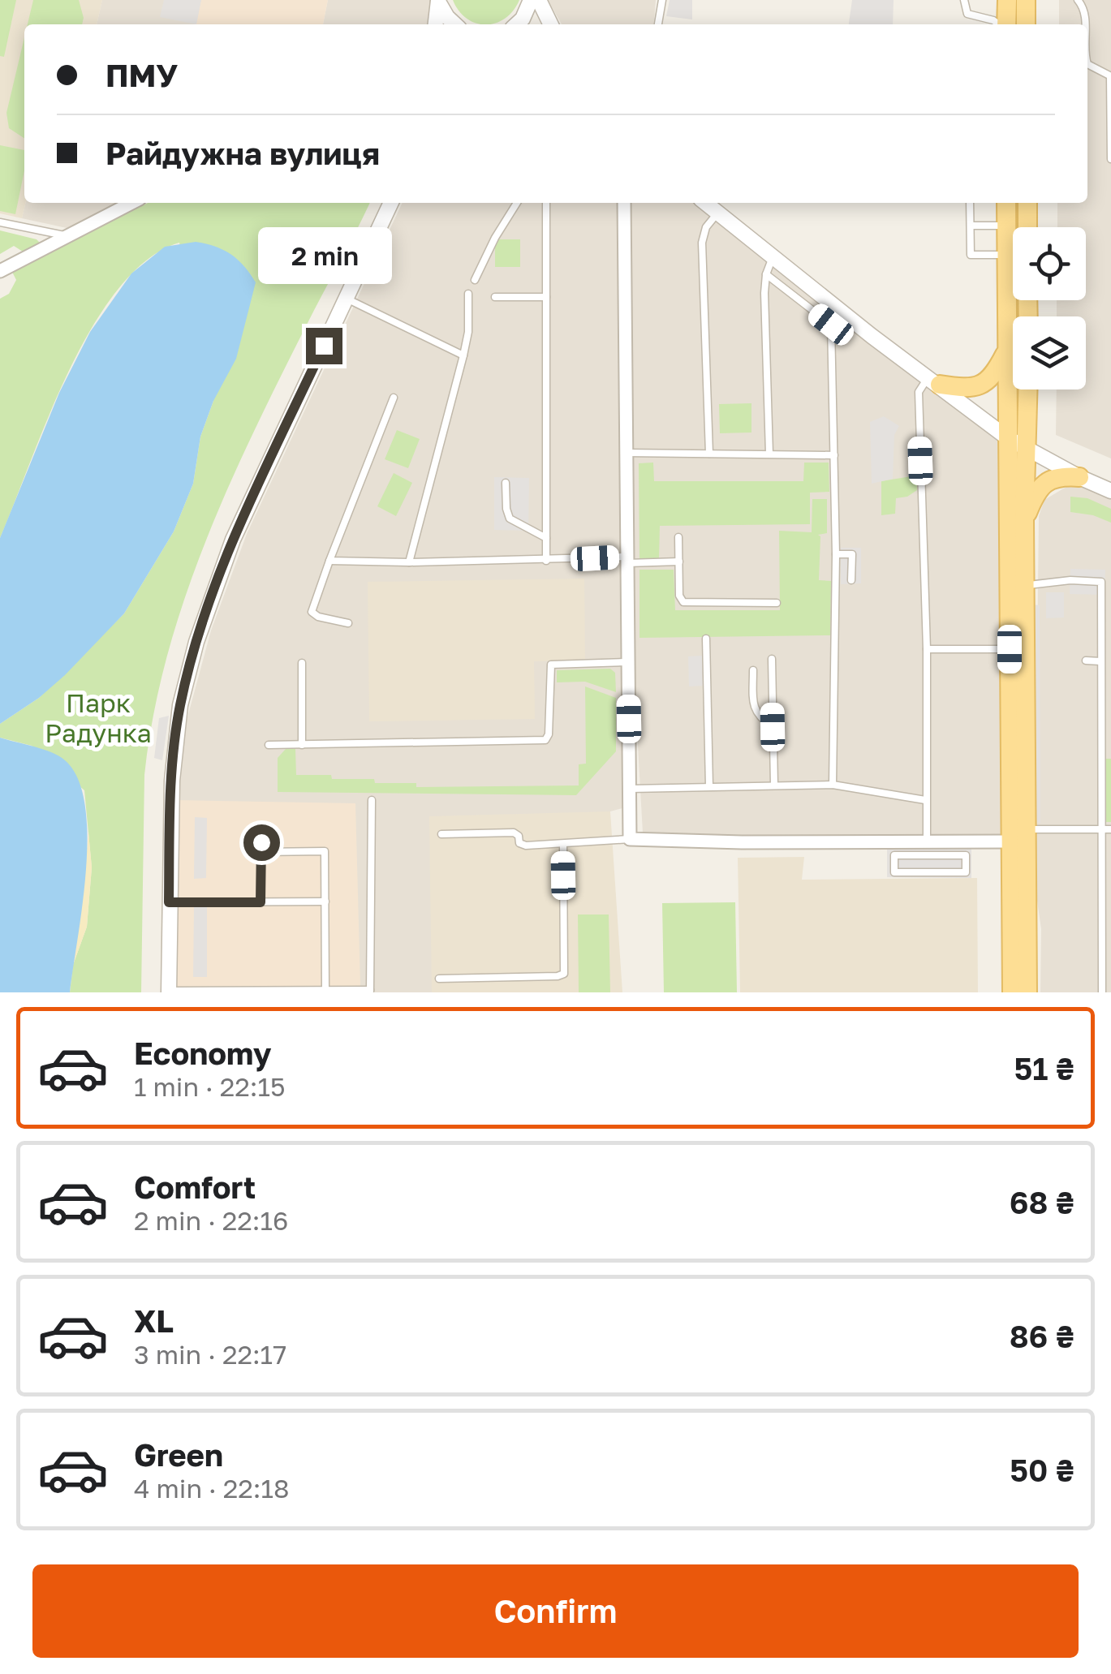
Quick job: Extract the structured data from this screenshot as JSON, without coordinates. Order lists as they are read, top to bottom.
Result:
{
  "parks": ["Парк Радунка"],
  "page": {
    "banner": ["ПМУ", "Райдужна вулиця"],
    "bubble": "2 min",
    "list": [
      {
        "name": "Economy",
        "note": "1 min · 22:15",
        "value": "51 ₴"
      },
      {
        "name": "Comfort",
        "note": "2 min · 22:16",
        "value": "68 ₴"
      },
      {
        "name": "XL",
        "note": "3 min · 22:17",
        "value": "86 ₴"
      },
      {
        "name": "Green",
        "note": "4 min · 22:18",
        "value": "50 ₴"
      }
    ],
    "buttons": "Confirm"
  }
}
